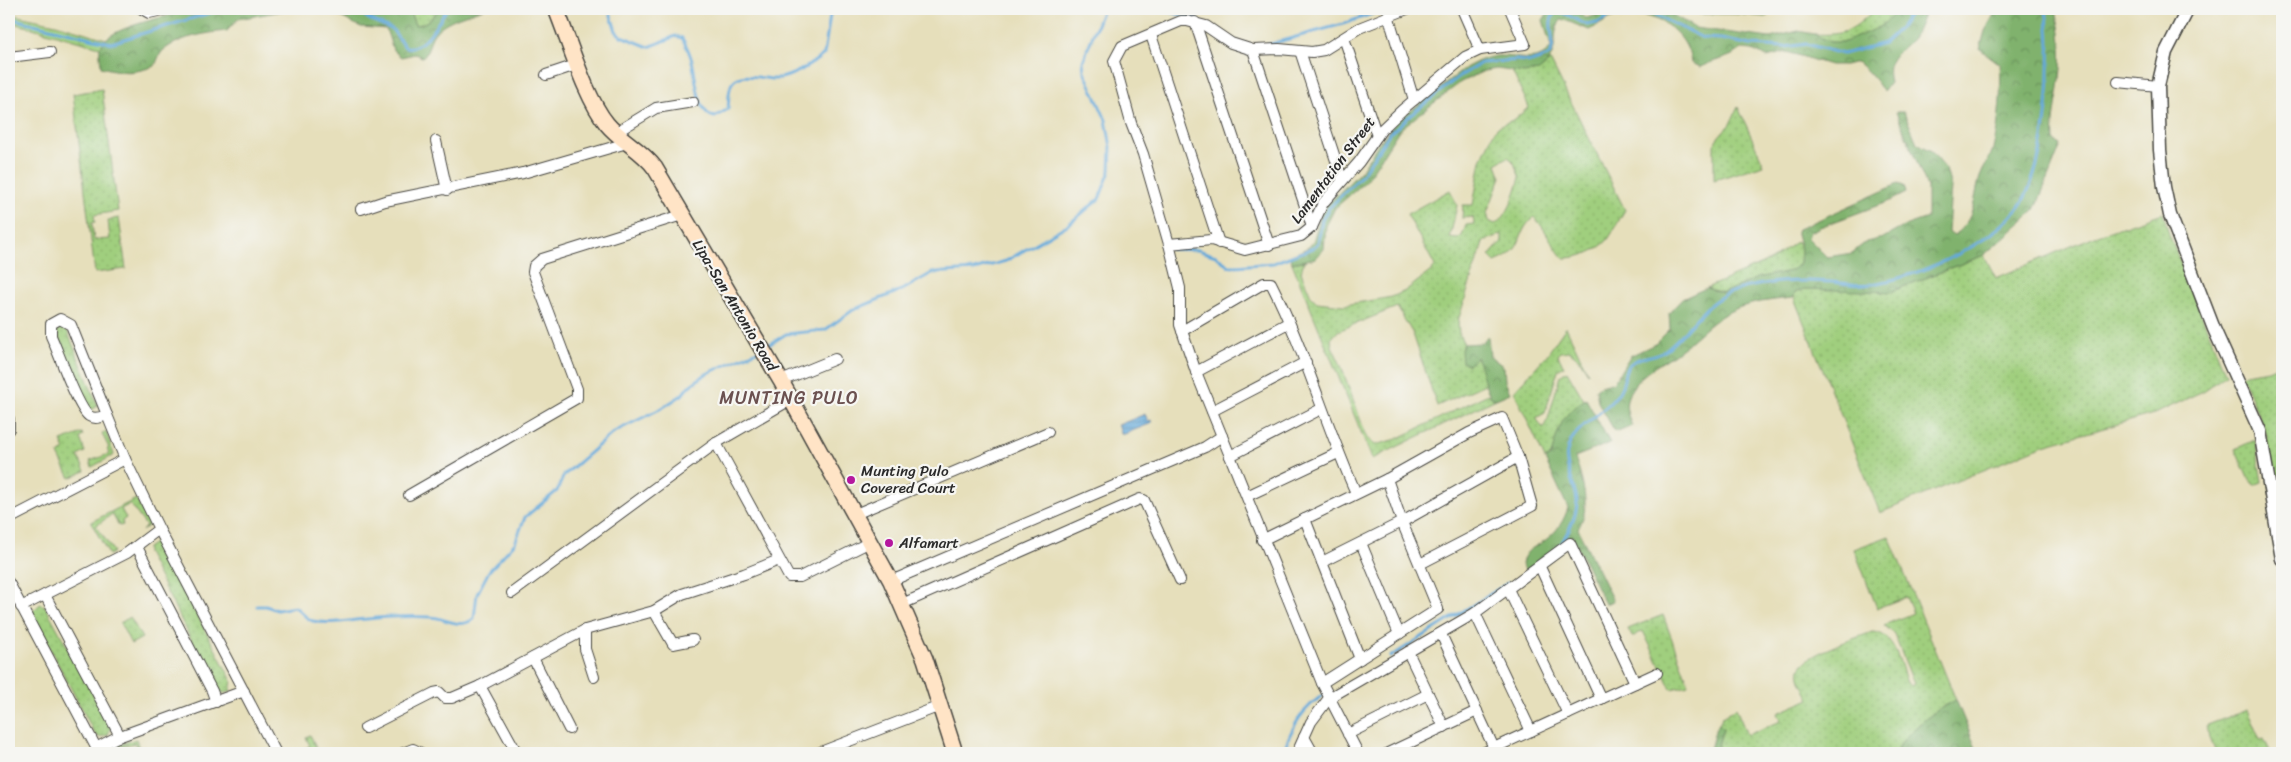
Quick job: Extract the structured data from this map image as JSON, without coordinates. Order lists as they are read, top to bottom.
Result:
{
  "streets": {
    "main road": ["Lipa-San Antonio Road"],
    "street": ["Lamentation Street"]
  },
  "districts": ["MUNTING PULO"],
  "places": ["Munting Pulo Covered Court", "Alfamart"]
}
